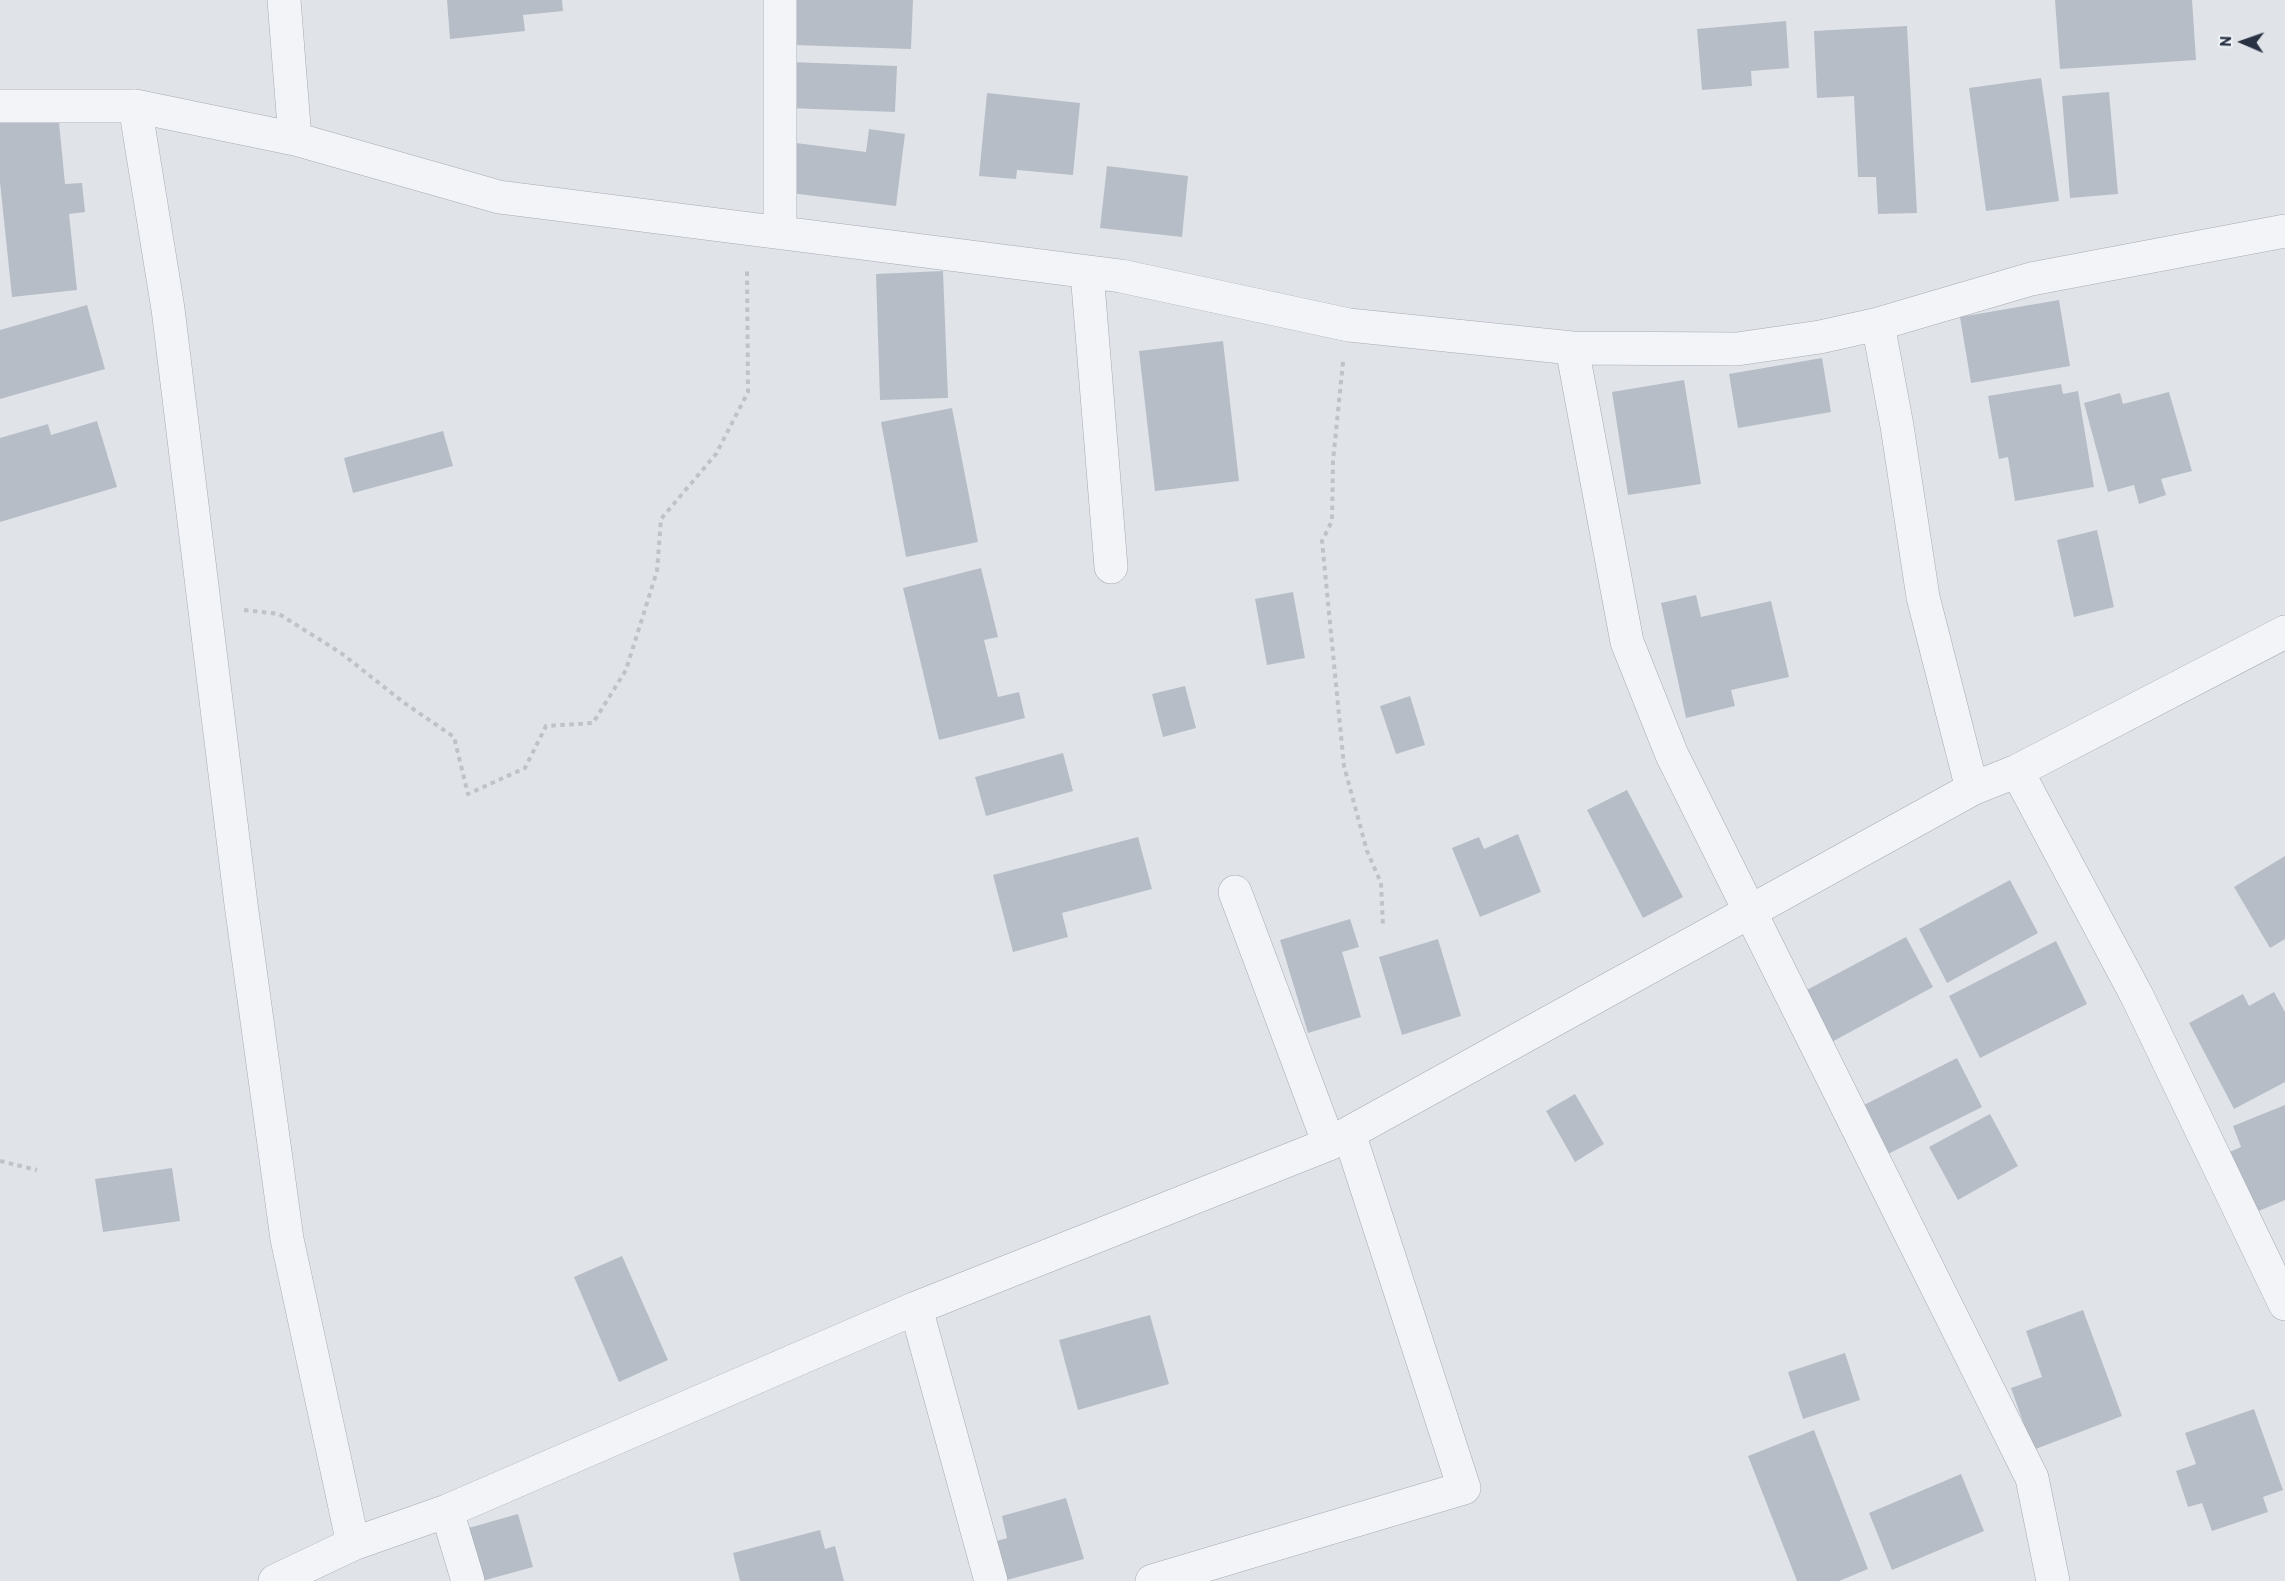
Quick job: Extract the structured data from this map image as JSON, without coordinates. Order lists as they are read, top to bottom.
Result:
{
  "north": "left"
}
